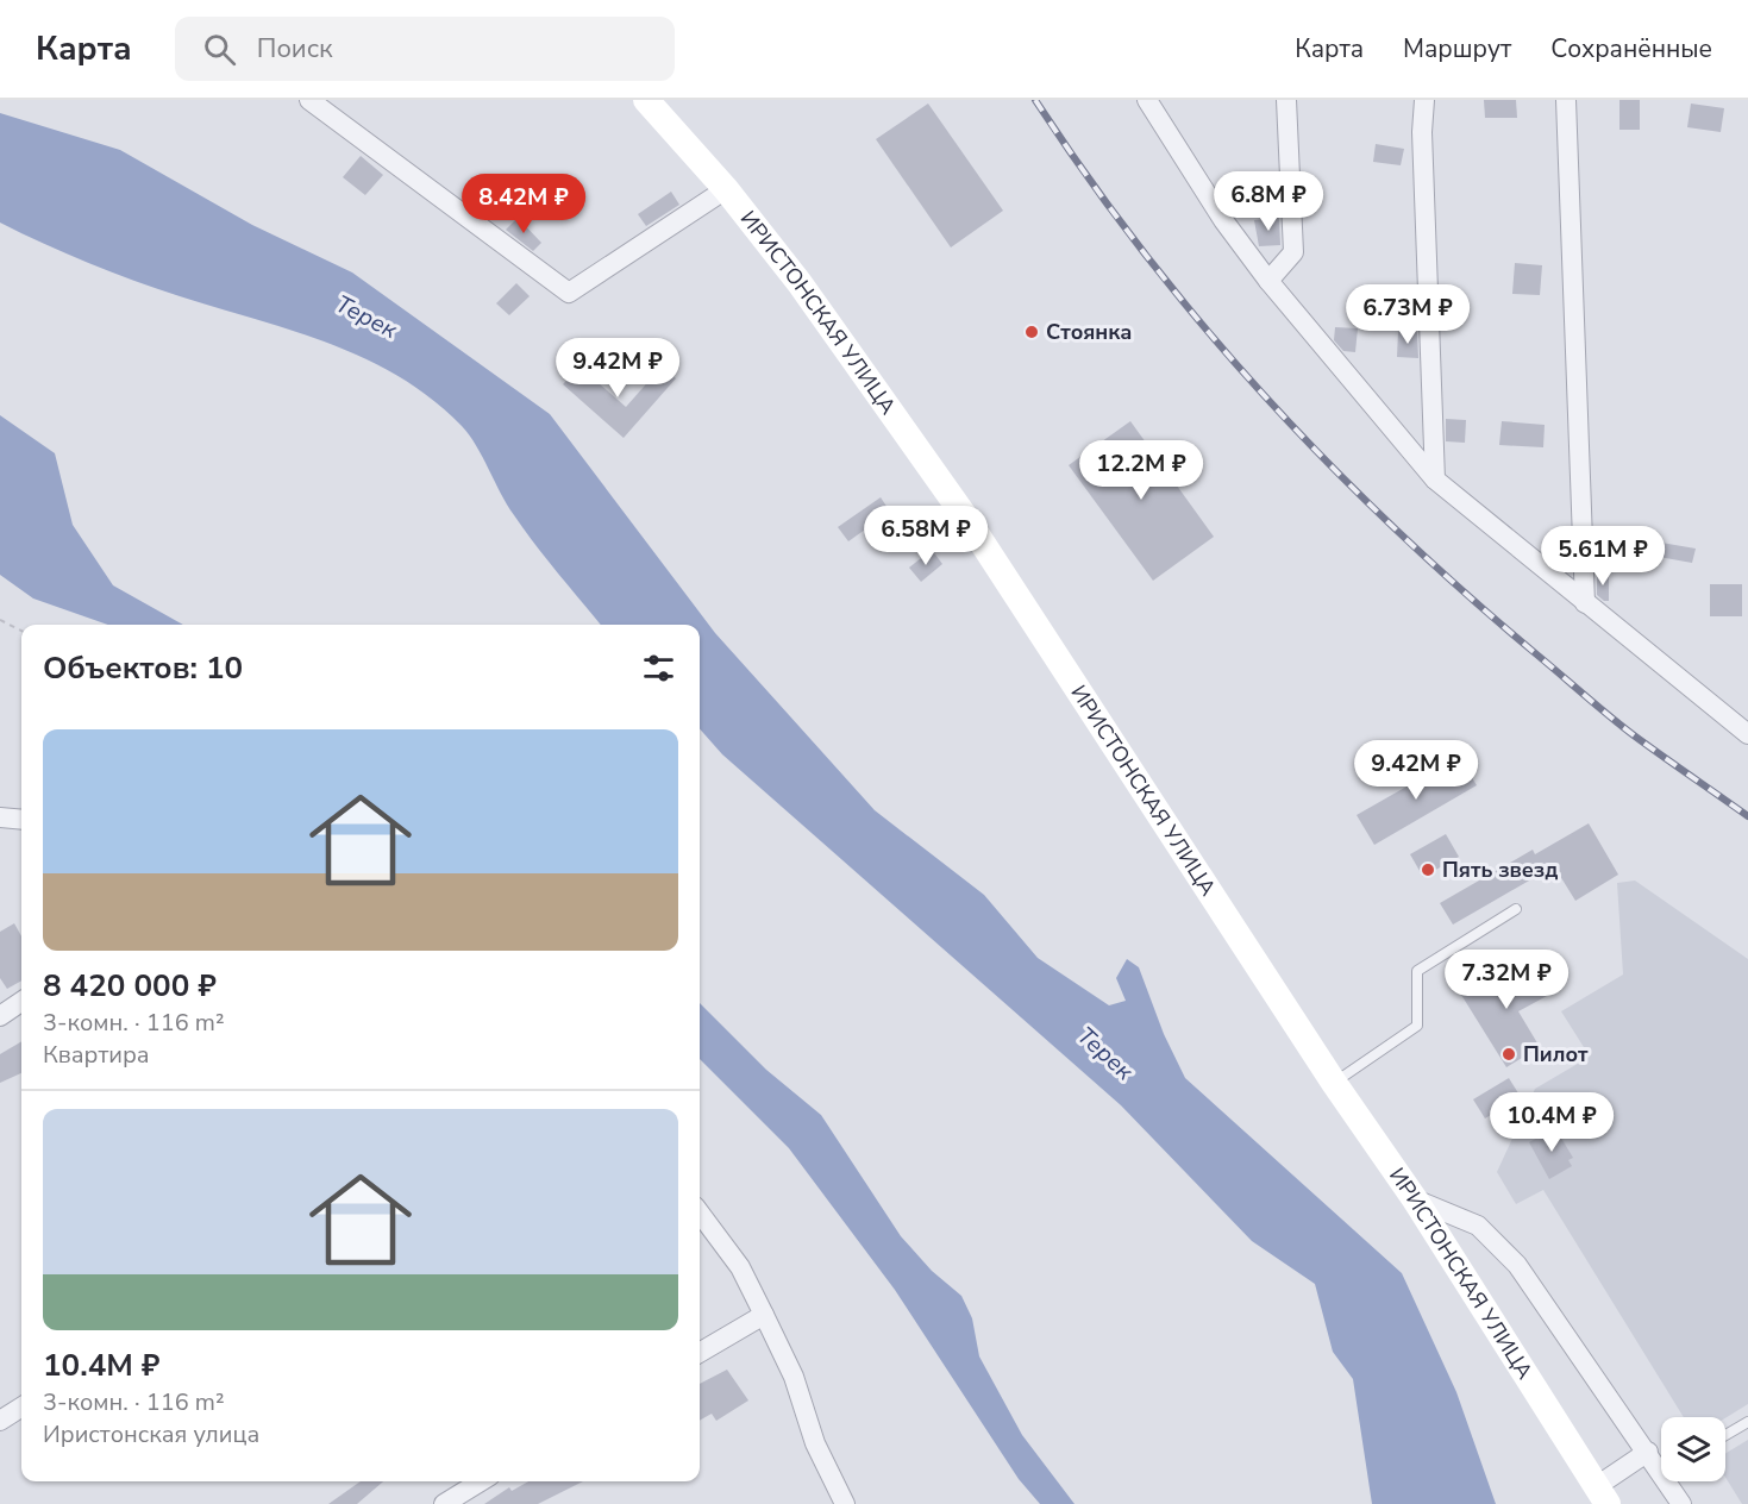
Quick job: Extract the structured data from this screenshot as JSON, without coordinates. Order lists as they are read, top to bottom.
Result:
{
  "streets": {
    "main road": ["ИРИСТОНСКАЯ УЛИЦА"]
  },
  "water": ["Терек"],
  "places": ["Стоянка", "Пять звезд", "Пилот"],
  "page": {
    "header": "Карта",
    "search": "Поиск",
    "nav": ["Карта", "Маршрут", "Сохранённые"],
    "price": [
      "6.8M ₽",
      "8.42M ₽",
      "6.73M ₽",
      "9.42M ₽",
      "12.2M ₽",
      "6.58M ₽",
      "5.61M ₽",
      "9.42M ₽",
      "7.32M ₽",
      "10.4M ₽"
    ],
    "heading": "Объектов: 10",
    "list": [
      {
        "name": "8 420 000 ₽",
        "note": "3-комн. · 116 m² · Квартира"
      },
      {
        "name": "10.4M ₽",
        "note": "3-комн. · 116 m² · Иристонская улица"
      }
    ]
  }
}
